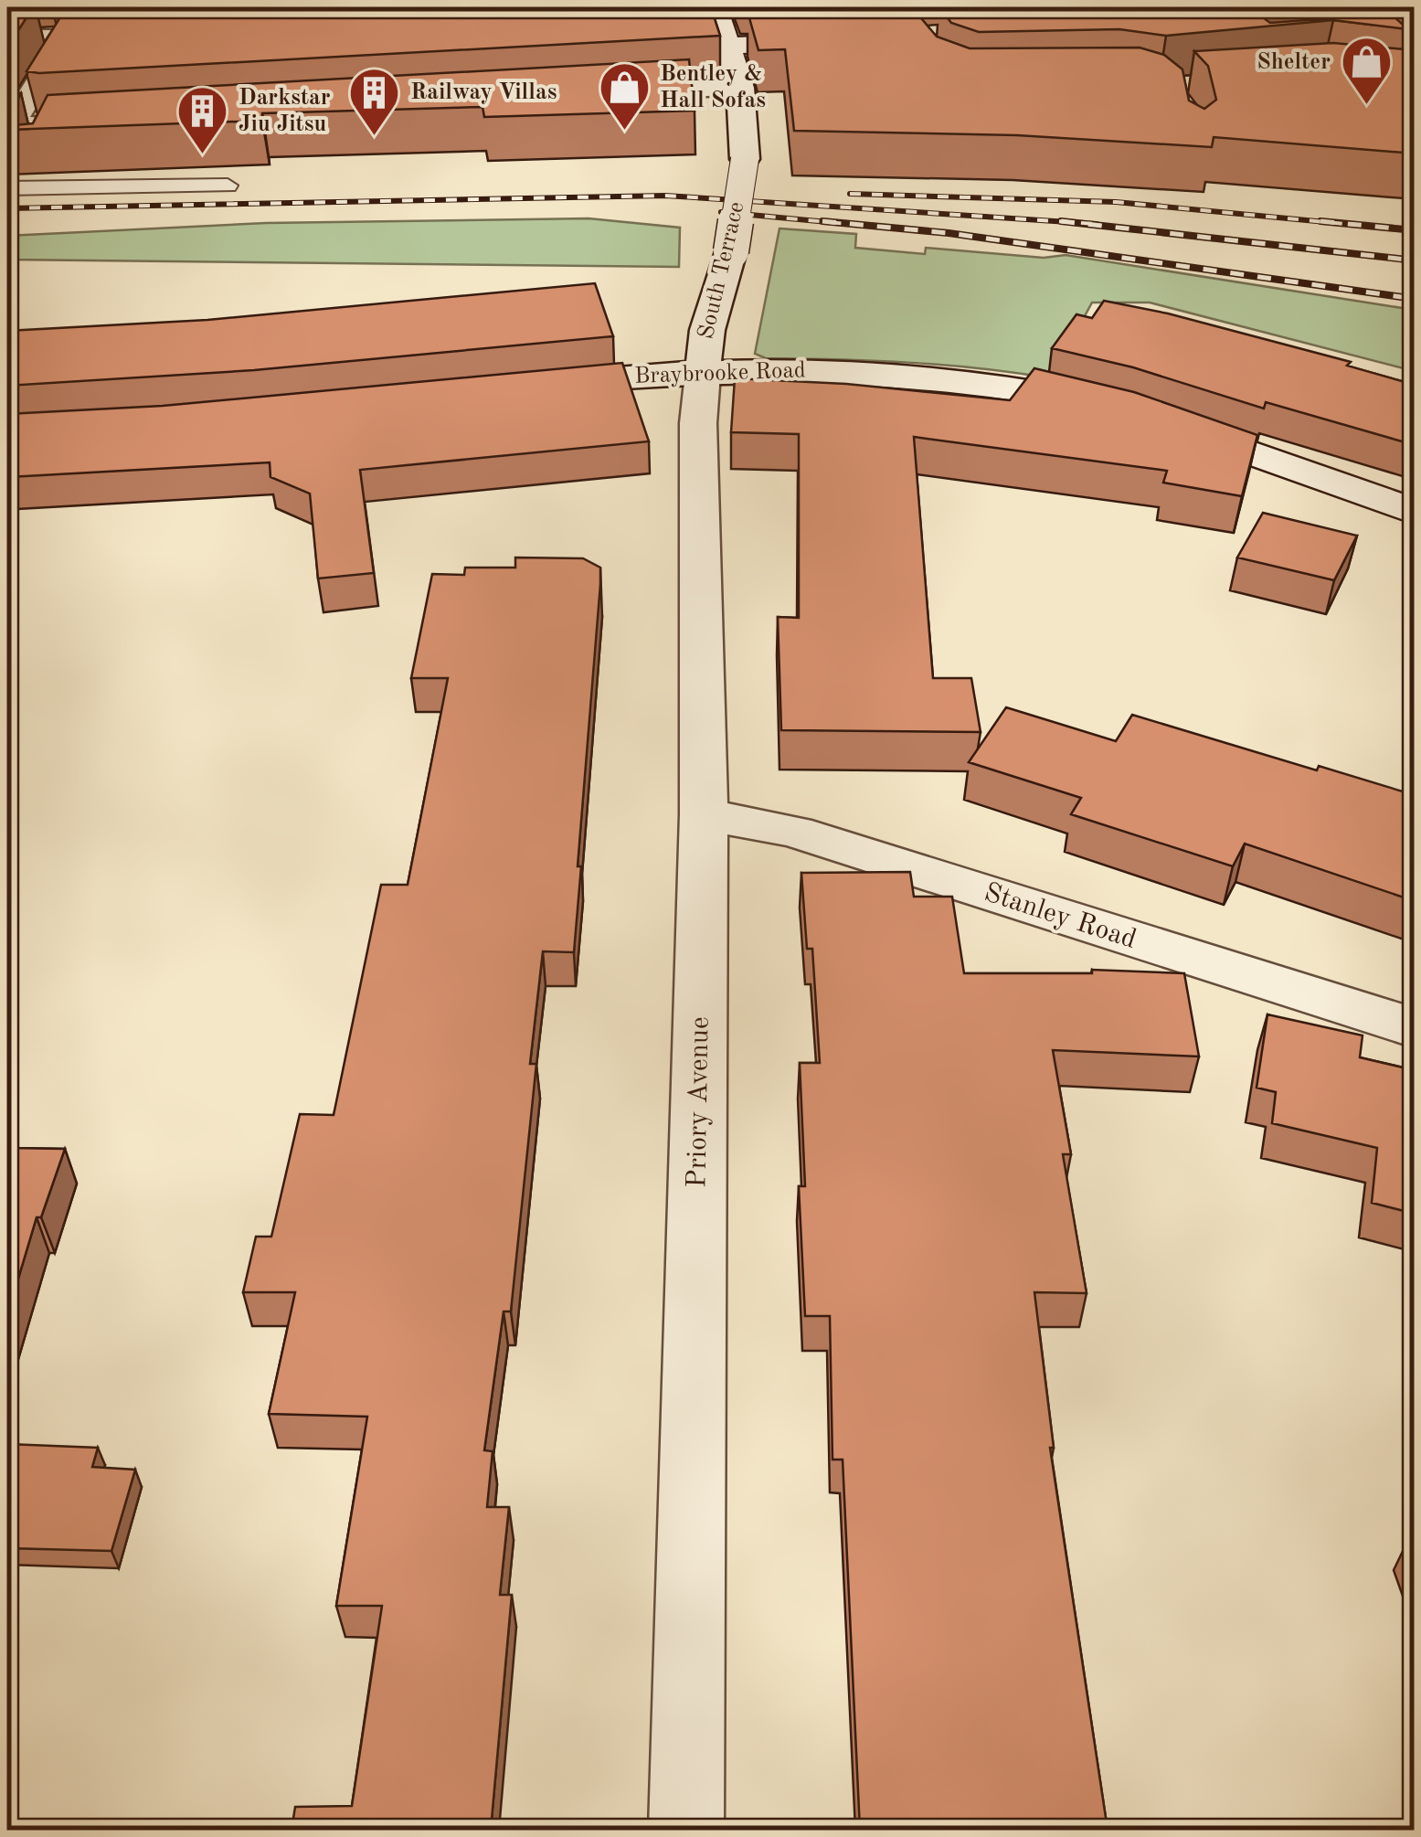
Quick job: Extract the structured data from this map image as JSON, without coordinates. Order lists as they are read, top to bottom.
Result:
{
  "streets": {
    "street": [
      "South Terrace",
      "Braybrooke Road",
      "Stanley Road",
      "Priory Avenue"
    ]
  },
  "crossings": [
    ["South Terrace", "Braybrooke Road"],
    ["South Terrace", "Priory Avenue"],
    ["Braybrooke Road", "Priory Avenue"],
    ["Stanley Road", "Priory Avenue"]
  ],
  "places": {
    "shop": ["Shelter", "Bentley & Hall Sofas"],
    "building": ["Railway Villas", "Darkstar Jiu Jitsu"]
  }
}
